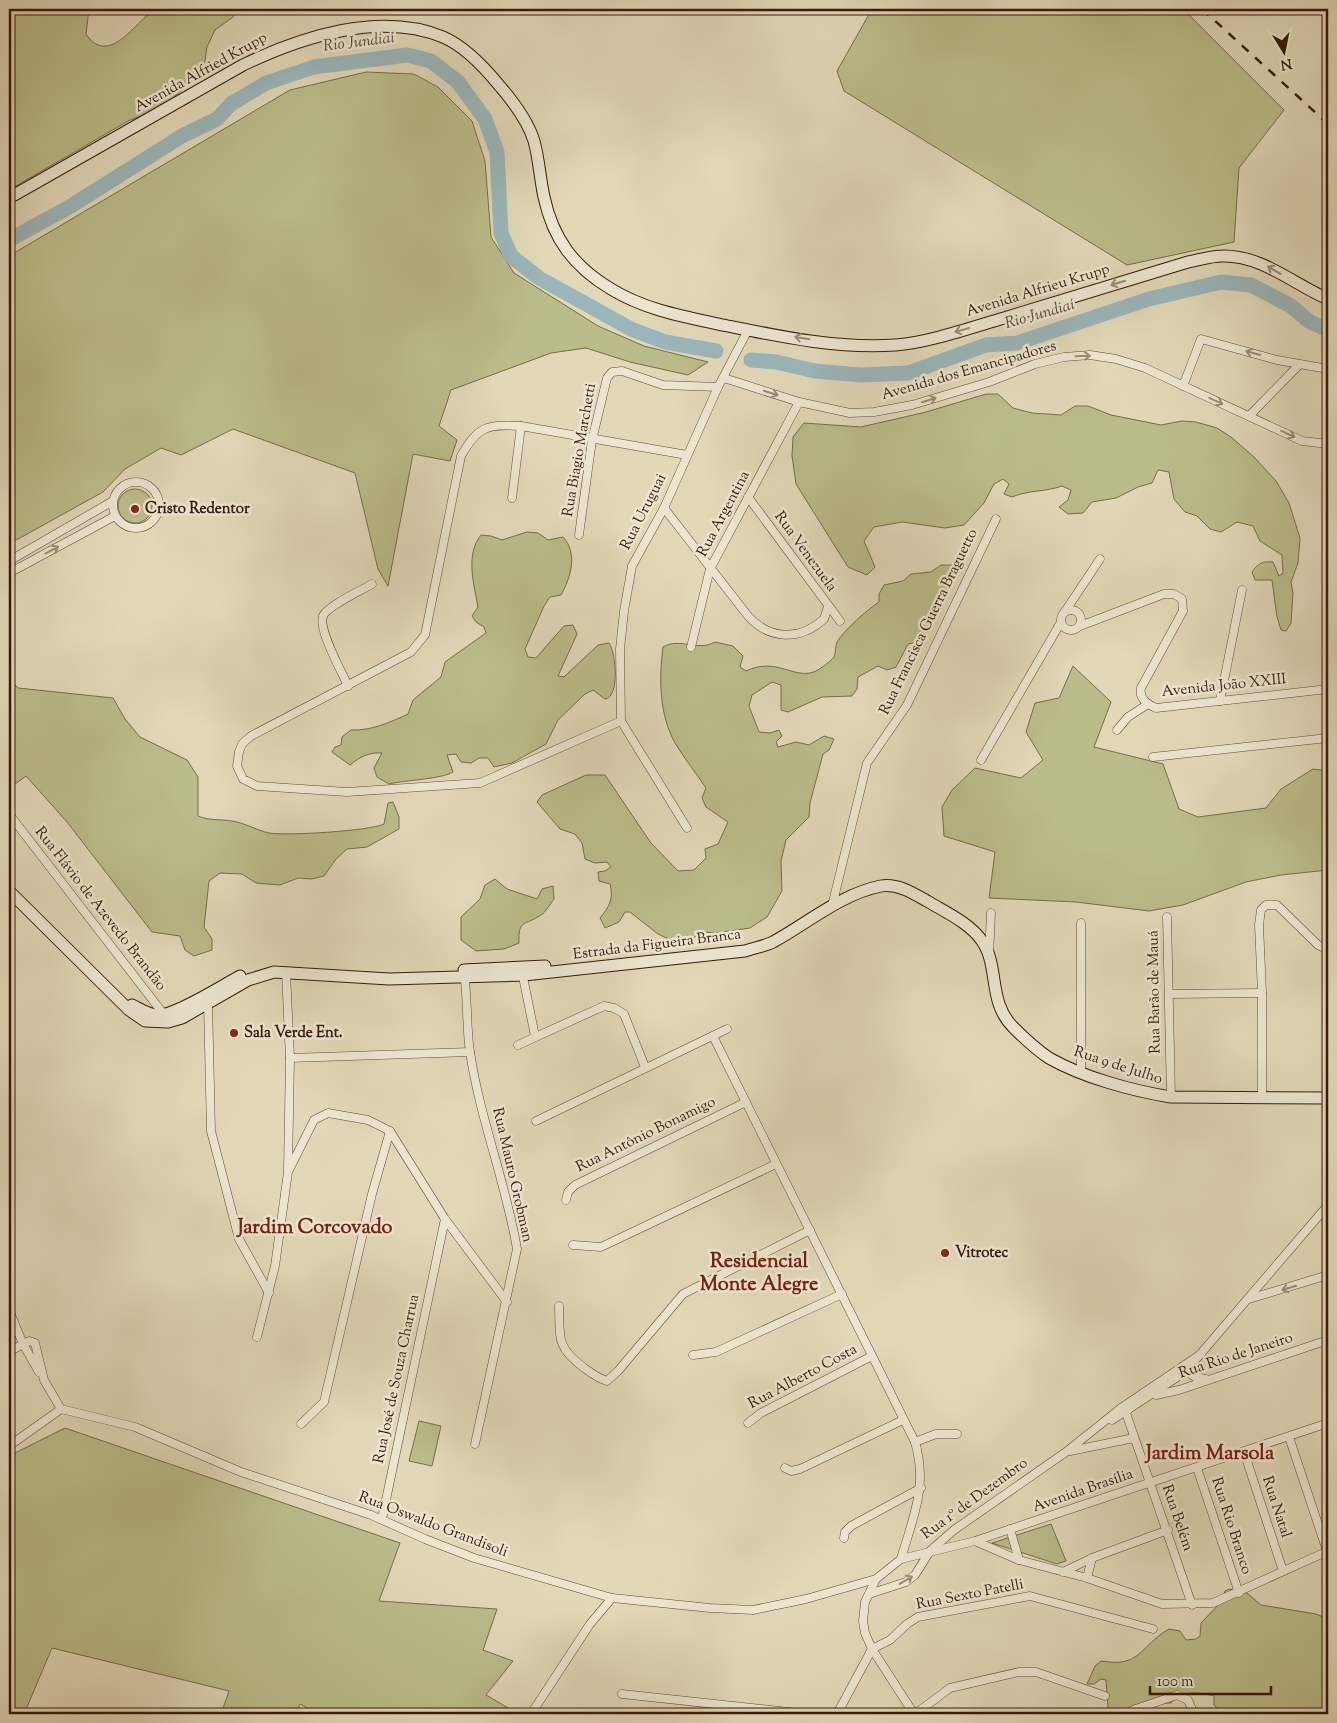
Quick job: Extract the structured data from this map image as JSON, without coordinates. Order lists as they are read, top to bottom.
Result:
{
  "streets": {
    "main road": [
      "Avenida Alfried Krupp",
      "Avenida Alfrieu Krupp",
      "Estrada da Figueira Branca",
      "Rua 9 de Julho"
    ],
    "street": [
      "Avenida dos Emancipadores",
      "Rua Biagio Marchetti",
      "Rua Uruguai",
      "Rua Argentina",
      "Rua Venezuela",
      "Rua Francisca Guerra Braguetto",
      "Avenida João XXIII",
      "Rua Flávio de Azevedo Brandão",
      "Rua Barão de Mauá",
      "Rua Antônio Bonamigo",
      "Rua Mauro Grobman",
      "Rua Rio de Janeiro",
      "Rua Alberto Costa",
      "Rua José de Souza Charrua",
      "Avenida Brasília",
      "Rua 1º de Dezembro",
      "Rua Natal",
      "Rua Belém",
      "Rua Oswaldo Grandisoli",
      "Rua Rio Branco",
      "Rua Sexto Patelli"
    ]
  },
  "crossings": [
    ["Avenida Alfried Krupp", "Avenida Alfrieu Krupp"],
    ["Avenida Alfried Krupp", "Rua Uruguai"],
    ["Avenida Alfrieu Krupp", "Rua Uruguai"],
    ["Avenida dos Emancipadores", "Rua Uruguai"],
    ["Avenida dos Emancipadores", "Rua Argentina"],
    ["Rua Biagio Marchetti", "Rua Uruguai"],
    ["Rua Argentina", "Rua Venezuela"],
    ["Rua Francisca Guerra Braguetto", "Estrada da Figueira Branca"],
    ["Rua Flávio de Azevedo Brandão", "Estrada da Figueira Branca"],
    ["Estrada da Figueira Branca", "Rua 9 de Julho"],
    ["Estrada da Figueira Branca", "Rua Mauro Grobman"],
    ["Rua Barão de Mauá", "Rua 9 de Julho"],
    ["Rua Rio de Janeiro", "Rua 1º de Dezembro"],
    ["Rua José de Souza Charrua", "Rua Oswaldo Grandisoli"],
    ["Avenida Brasília", "Rua 1º de Dezembro"],
    ["Avenida Brasília", "Rua Natal"],
    ["Avenida Brasília", "Rua Belém"],
    ["Avenida Brasília", "Rua Rio Branco"],
    ["Rua 1º de Dezembro", "Rua Belém"],
    ["Rua 1º de Dezembro", "Rua Oswaldo Grandisoli"],
    ["Rua 1º de Dezembro", "Rua Sexto Patelli"]
  ],
  "one_way": ["Avenida Alfrieu Krupp", "Avenida dos Emancipadores"],
  "districts": ["Jardim Corcovado", "Residencial Monte Alegre", "Jardim Marsola"],
  "water": ["Rio Jundiaí"],
  "places": ["Cristo Redentor", "Sala Verde Ent.", "Vitrotec"],
  "scale_bar": "100 m",
  "north": "bottom"
}
